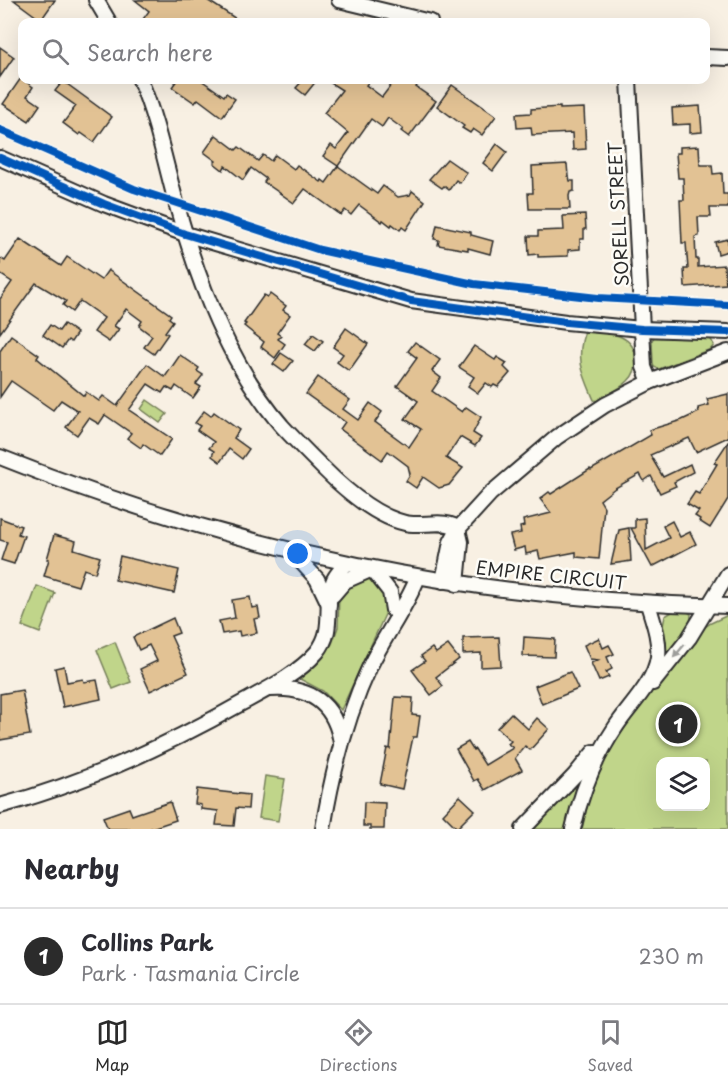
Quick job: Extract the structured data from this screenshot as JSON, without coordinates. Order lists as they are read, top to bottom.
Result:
{
  "streets": {
    "street": ["SORELL STREET", "EMPIRE CIRCUIT"]
  },
  "page": {
    "search": "Search here",
    "pins": "1",
    "heading": "Nearby",
    "list": [
      {
        "mark": "1",
        "name": "Collins Park",
        "note": "Park · Tasmania Circle",
        "value": "230 m"
      }
    ],
    "nav": ["Map", "Directions", "Saved"]
  }
}
